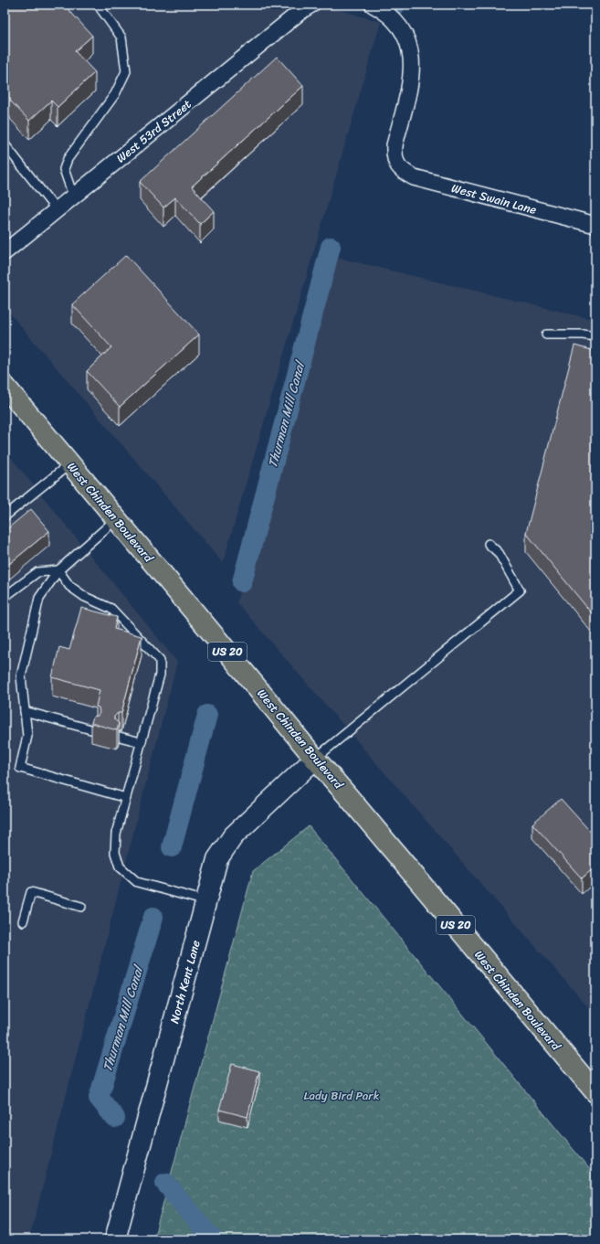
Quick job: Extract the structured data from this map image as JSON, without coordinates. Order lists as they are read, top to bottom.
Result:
{
  "streets": {
    "main road": ["West Chinden Boulevard", "US 20"],
    "street": ["West 53rd Street", "West Swain Lane", "North Kent Lane"]
  },
  "crossings": [
    ["West Chinden Boulevard", "North Kent Lane"]
  ],
  "water": ["Thurman Mill Canal"],
  "parks": ["Lady Bird Park"]
}
